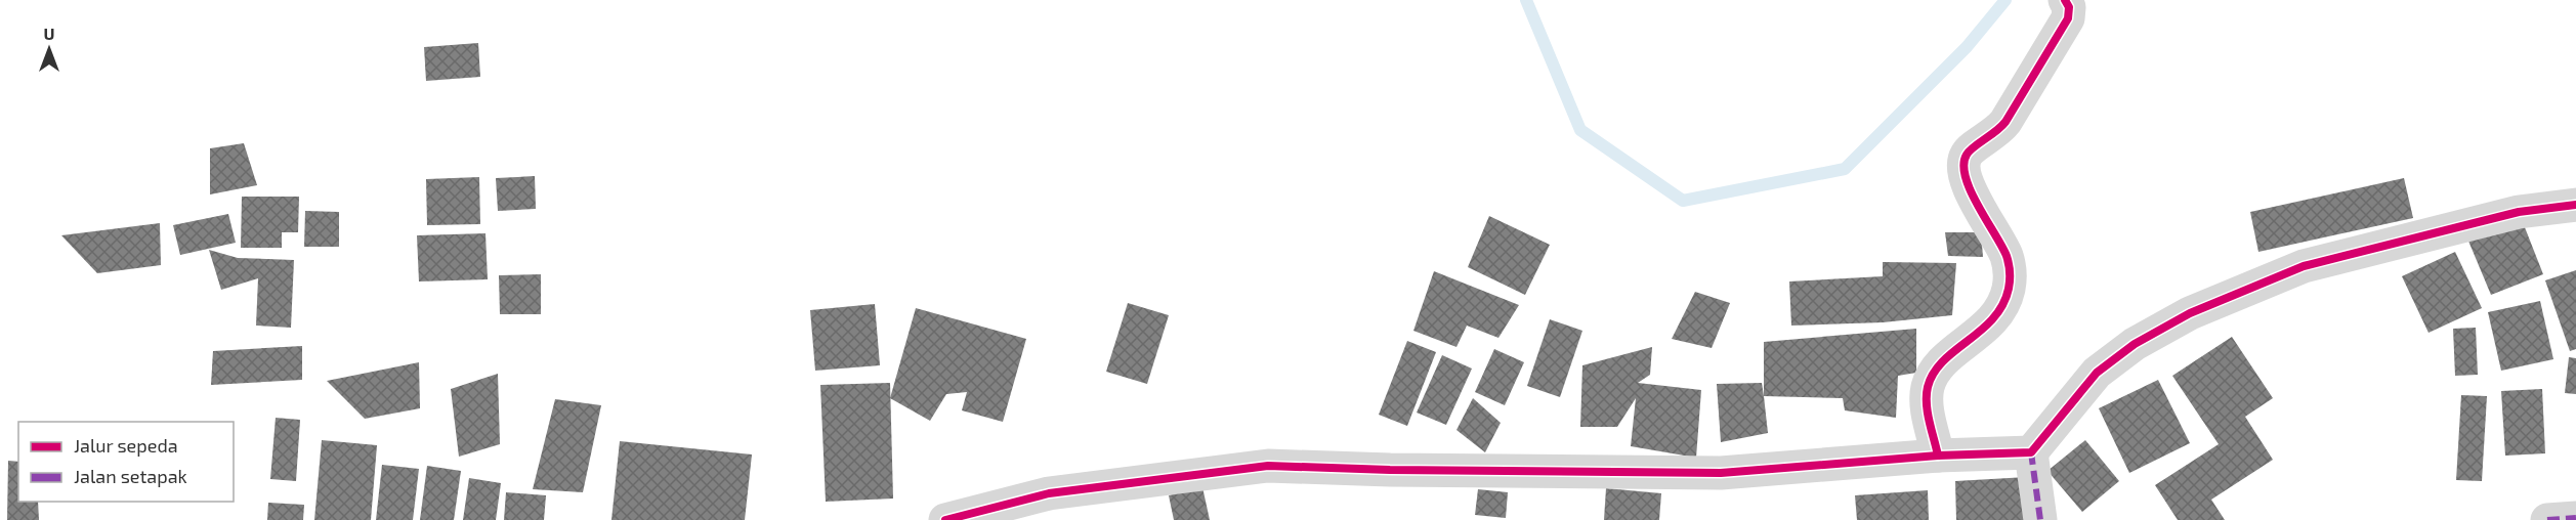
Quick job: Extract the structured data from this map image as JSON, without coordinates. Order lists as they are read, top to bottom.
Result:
{
  "legend": ["Jalur sepeda", "Jalan setapak"],
  "north": "top"
}
